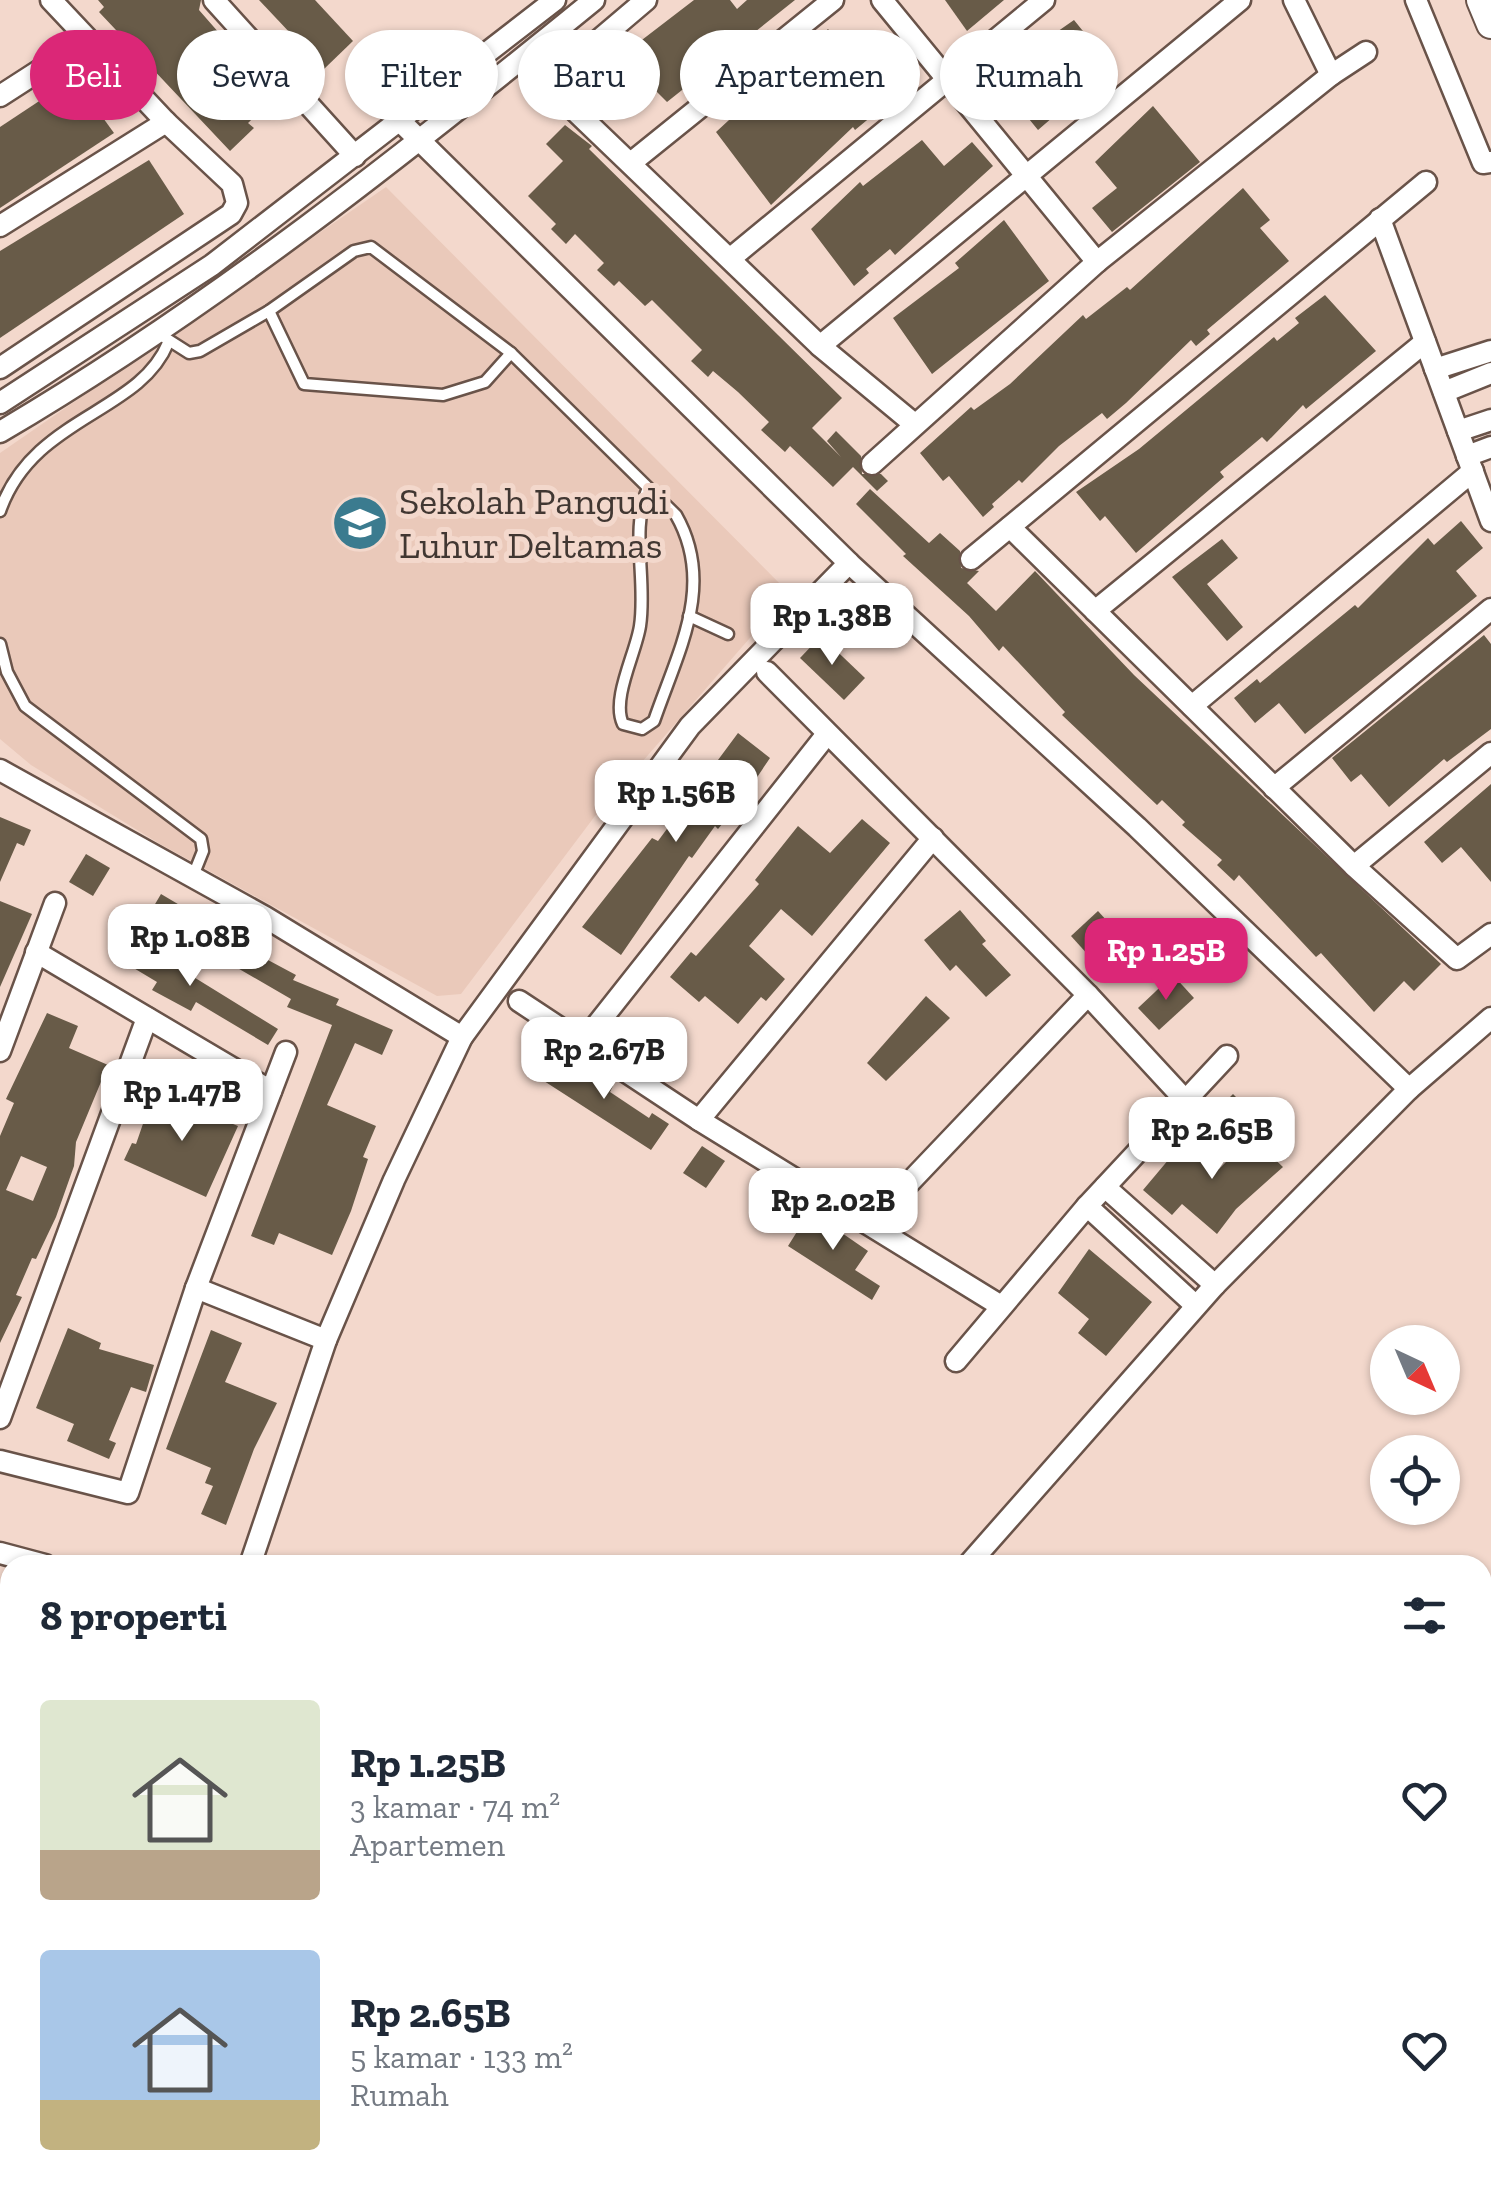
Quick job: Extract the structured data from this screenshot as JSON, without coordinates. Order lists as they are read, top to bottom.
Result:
{
  "places": {
    "school or university": ["Sekolah Pangudi Luhur Deltamas"]
  },
  "north": "bottom right",
  "page": {
    "chip": [
      "Beli",
      "Sewa",
      "Filter",
      "Baru",
      "Apartemen",
      "Rumah"
    ],
    "price": [
      "Rp 1.38B",
      "Rp 1.56B",
      "Rp 1.08B",
      "Rp 1.25B",
      "Rp 2.67B",
      "Rp 1.47B",
      "Rp 2.65B",
      "Rp 2.02B"
    ],
    "heading": "8 properti",
    "list": [
      {
        "name": "Rp 1.25B",
        "note": "3 kamar · 74 m² · Apartemen"
      },
      {
        "name": "Rp 2.65B",
        "note": "5 kamar · 133 m² · Rumah"
      }
    ]
  }
}
